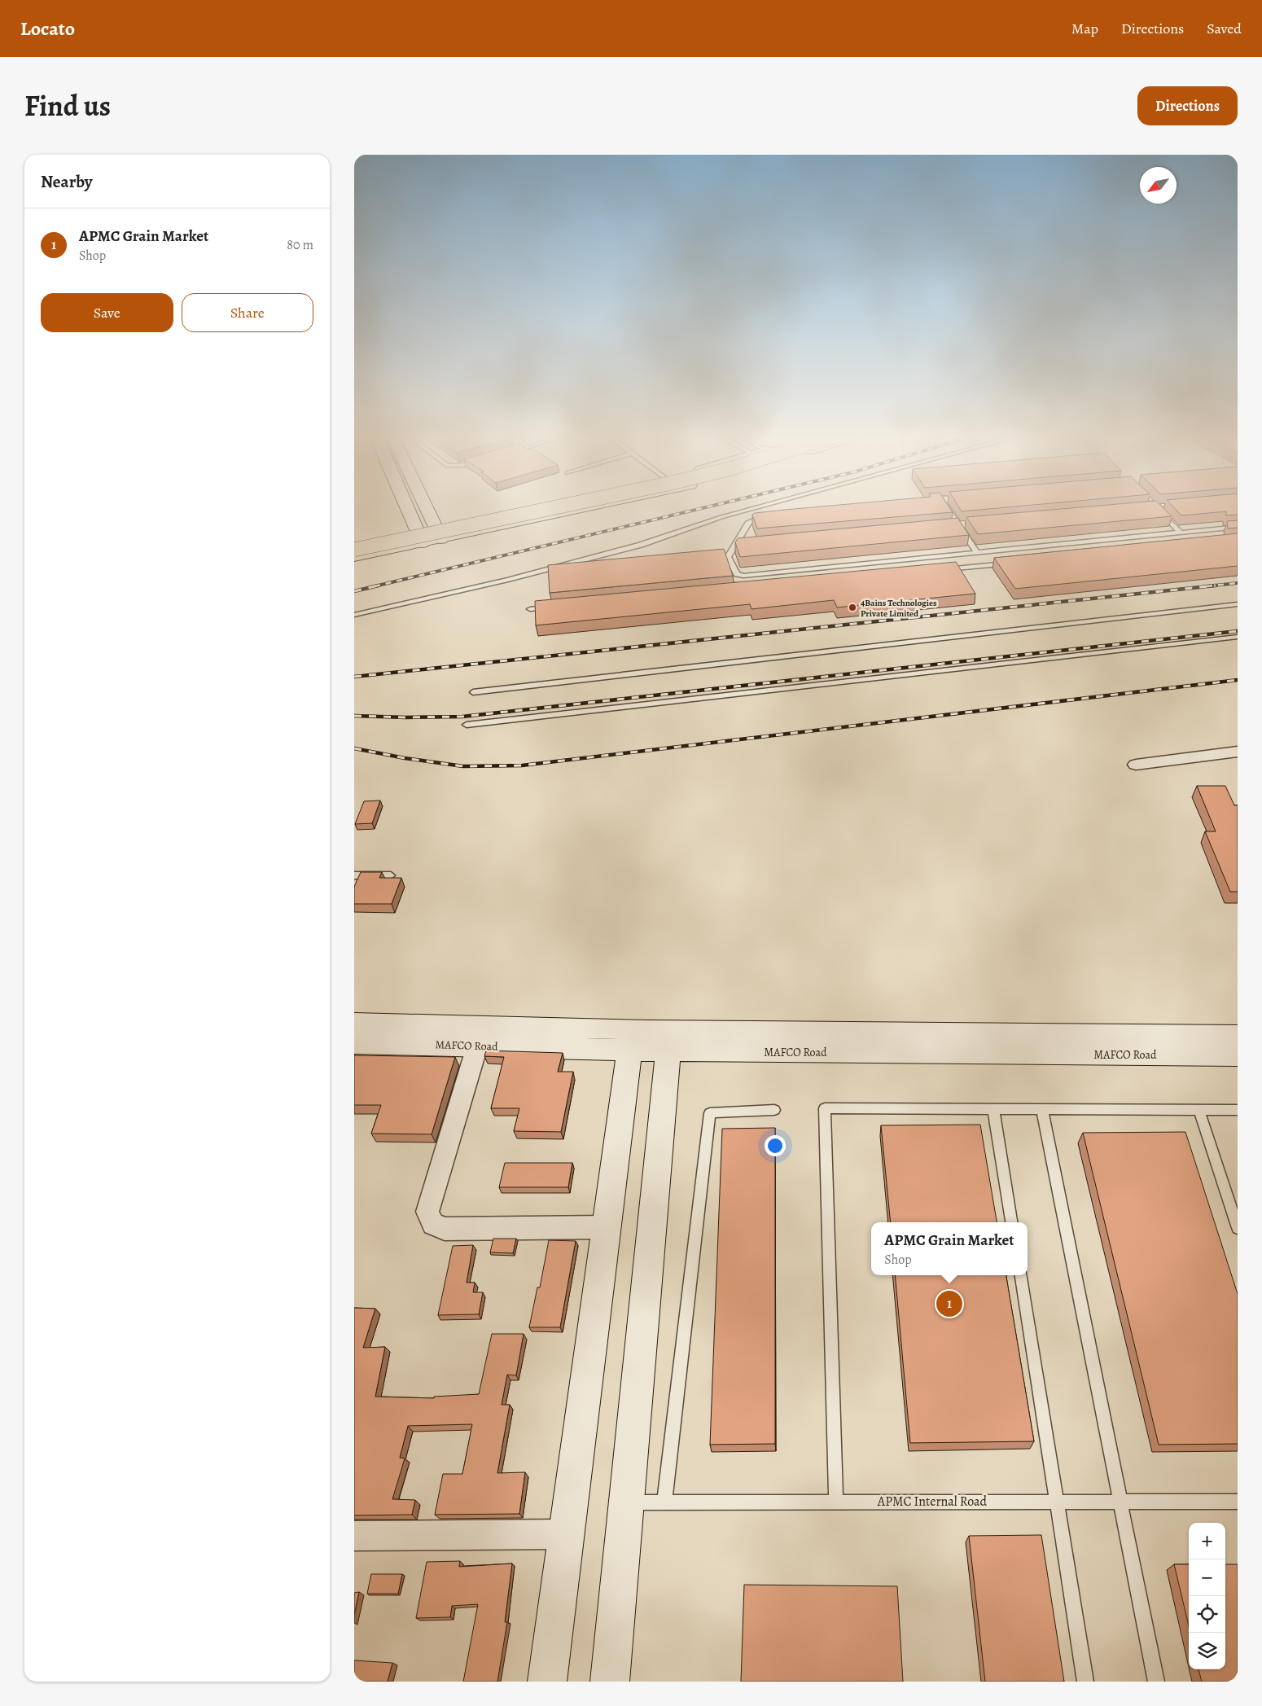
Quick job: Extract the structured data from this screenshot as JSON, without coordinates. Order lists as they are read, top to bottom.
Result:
{
  "streets": {
    "main road": ["MAFCO Road"],
    "lane": ["APMC Internal Road"]
  },
  "places": ["4Bains Technologies Private Limited"],
  "north": "bottom left",
  "page": {
    "header": "Locato",
    "nav": ["Map", "Directions", "Saved"],
    "title": "Find us",
    "buttons": [
      "Directions",
      ["Save", "Share"]
    ],
    "heading": "Nearby",
    "list": [
      {
        "mark": "1",
        "name": "APMC Grain Market",
        "note": "Shop",
        "value": "80 m"
      }
    ],
    "popup": ["APMC Grain Market", "Shop"],
    "pins": "1",
    "map_buttons": ["+", "−"]
  }
}
